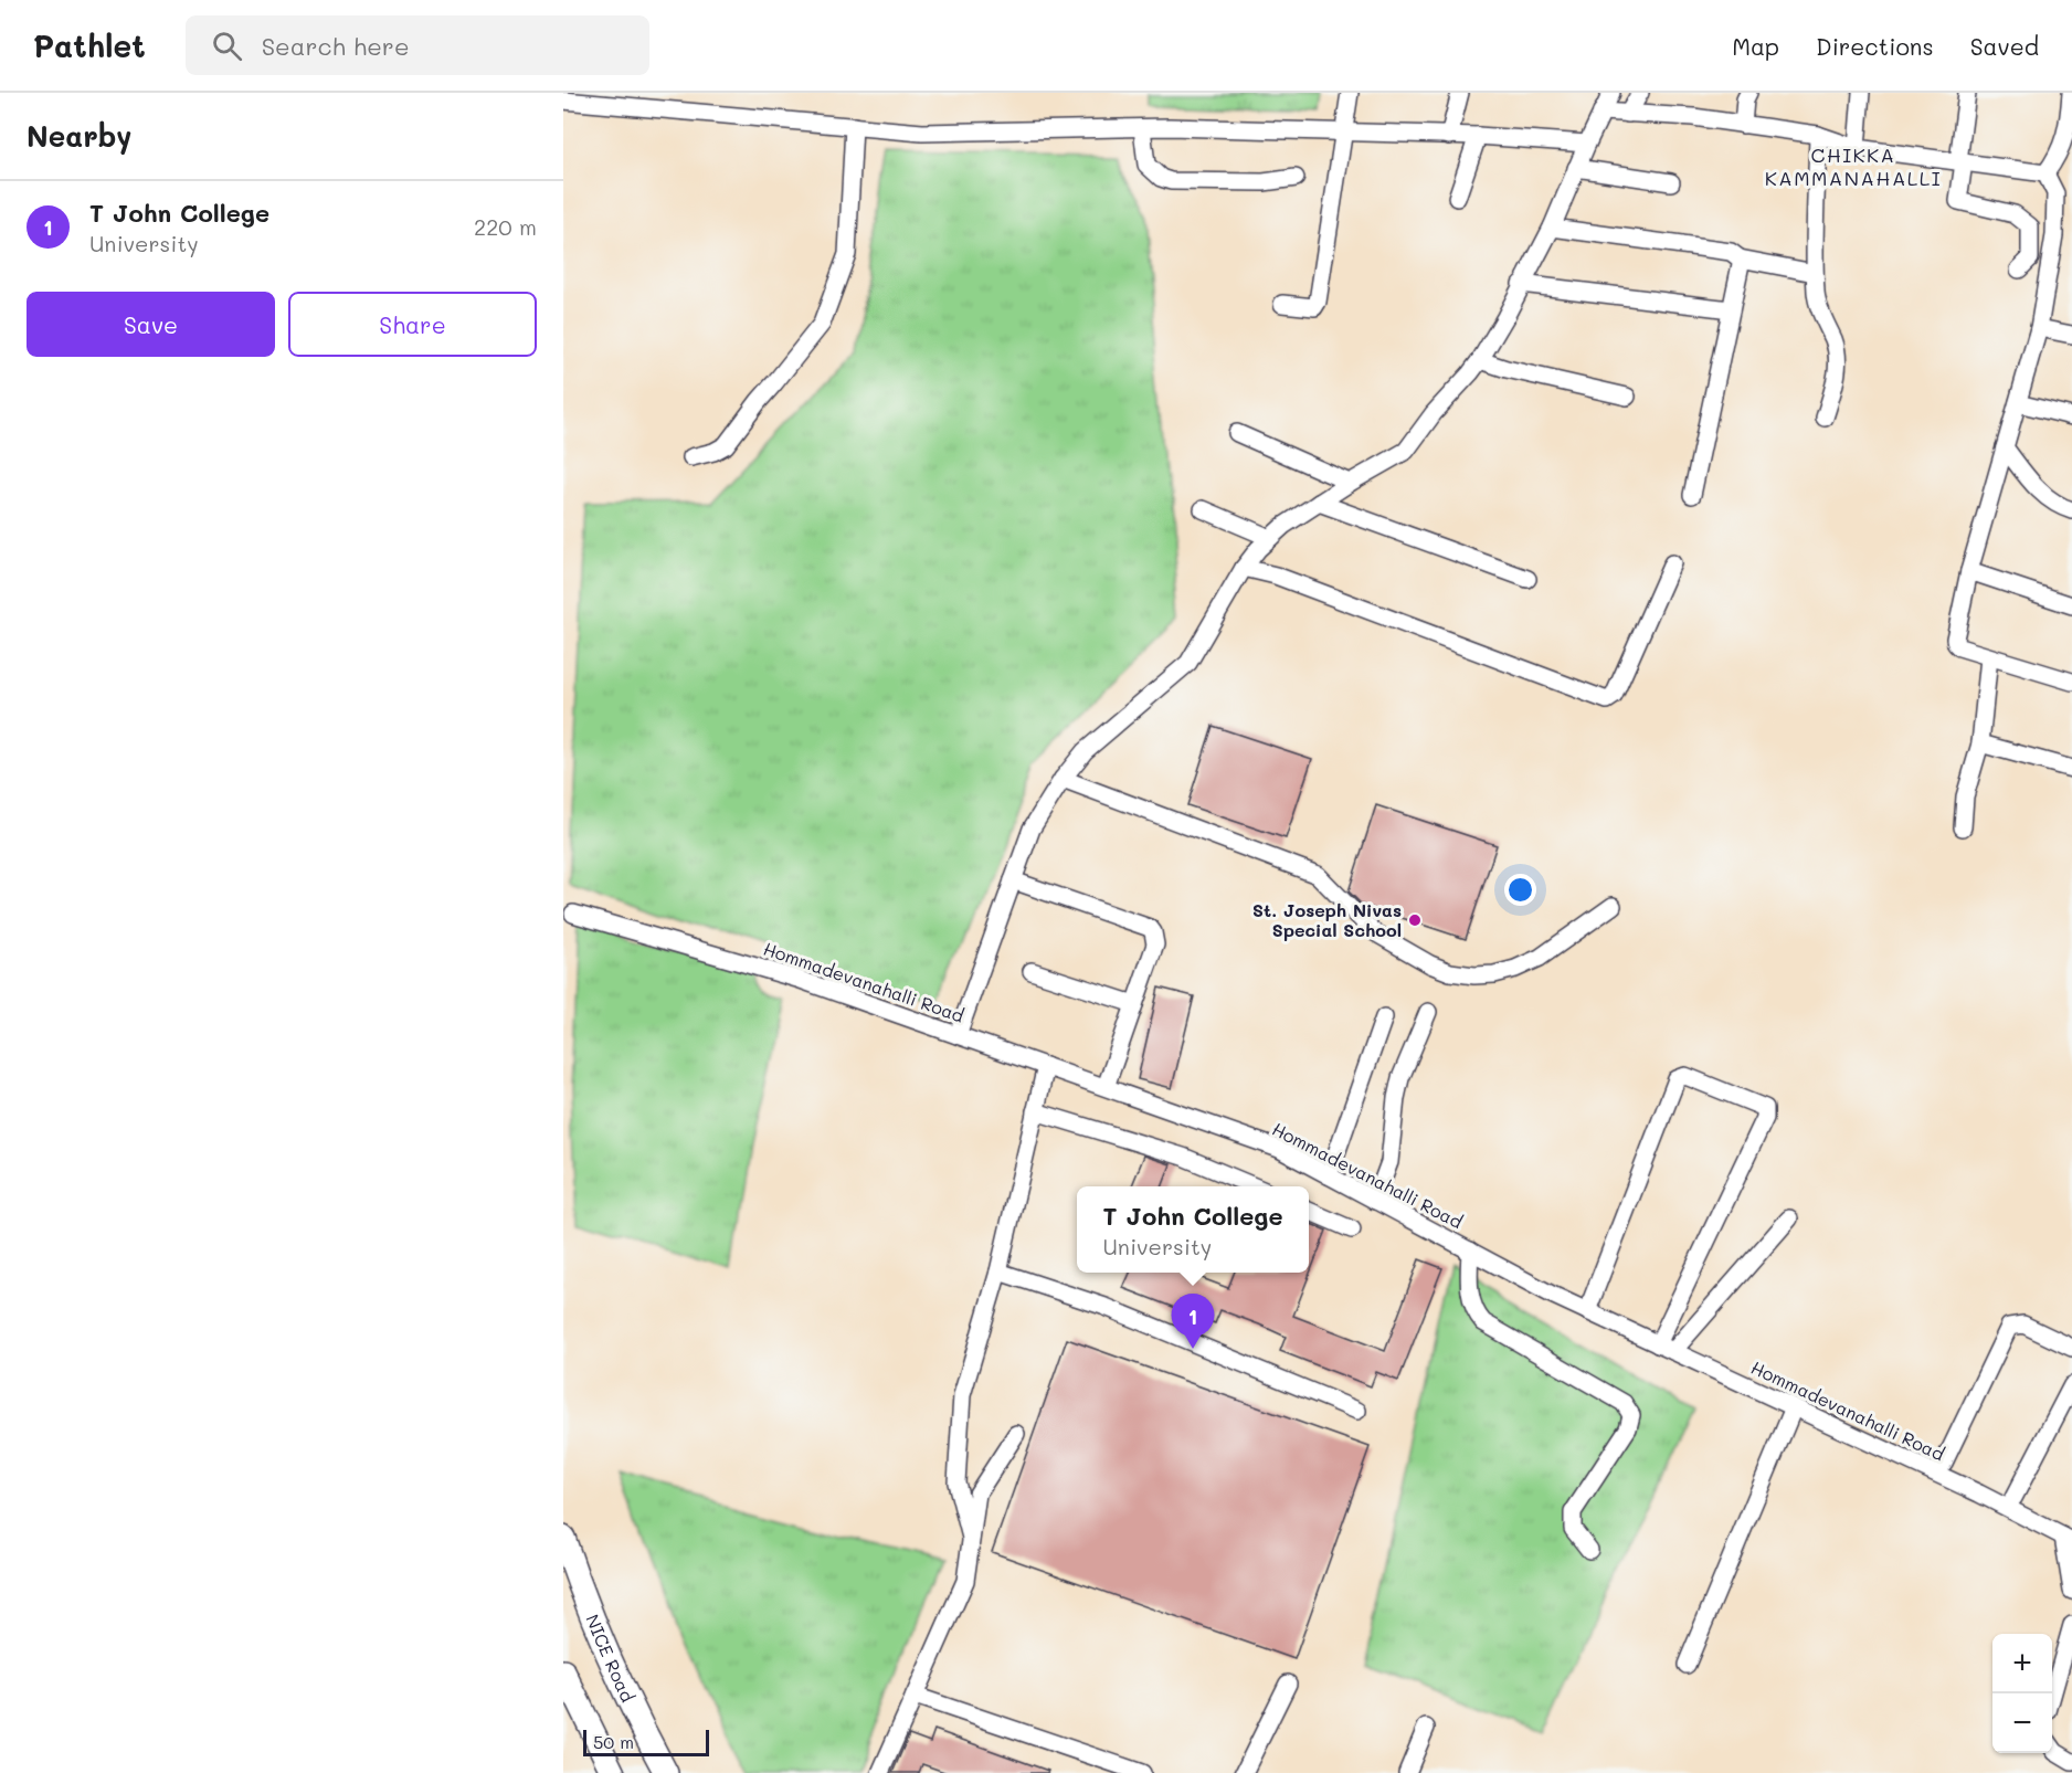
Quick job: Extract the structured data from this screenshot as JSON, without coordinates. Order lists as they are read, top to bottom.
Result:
{
  "streets": {
    "highway": ["NICE Road"],
    "street": ["Hommadevanahalli Road"]
  },
  "districts": ["CHIKKA KAMMANAHALLI"],
  "places": ["St. Joseph Nivas Special School"],
  "scale_bar": "50 m",
  "page": {
    "header": "Pathlet",
    "search": "Search here",
    "nav": ["Map", "Directions", "Saved"],
    "heading": "Nearby",
    "list": [
      {
        "mark": "1",
        "name": "T John College",
        "note": "University",
        "value": "220 m"
      }
    ],
    "buttons": ["Save", "Share"],
    "popup": ["T John College", "University"],
    "pins": "1",
    "map_buttons": ["+", "−"],
    "scale": "50 m"
  }
}
